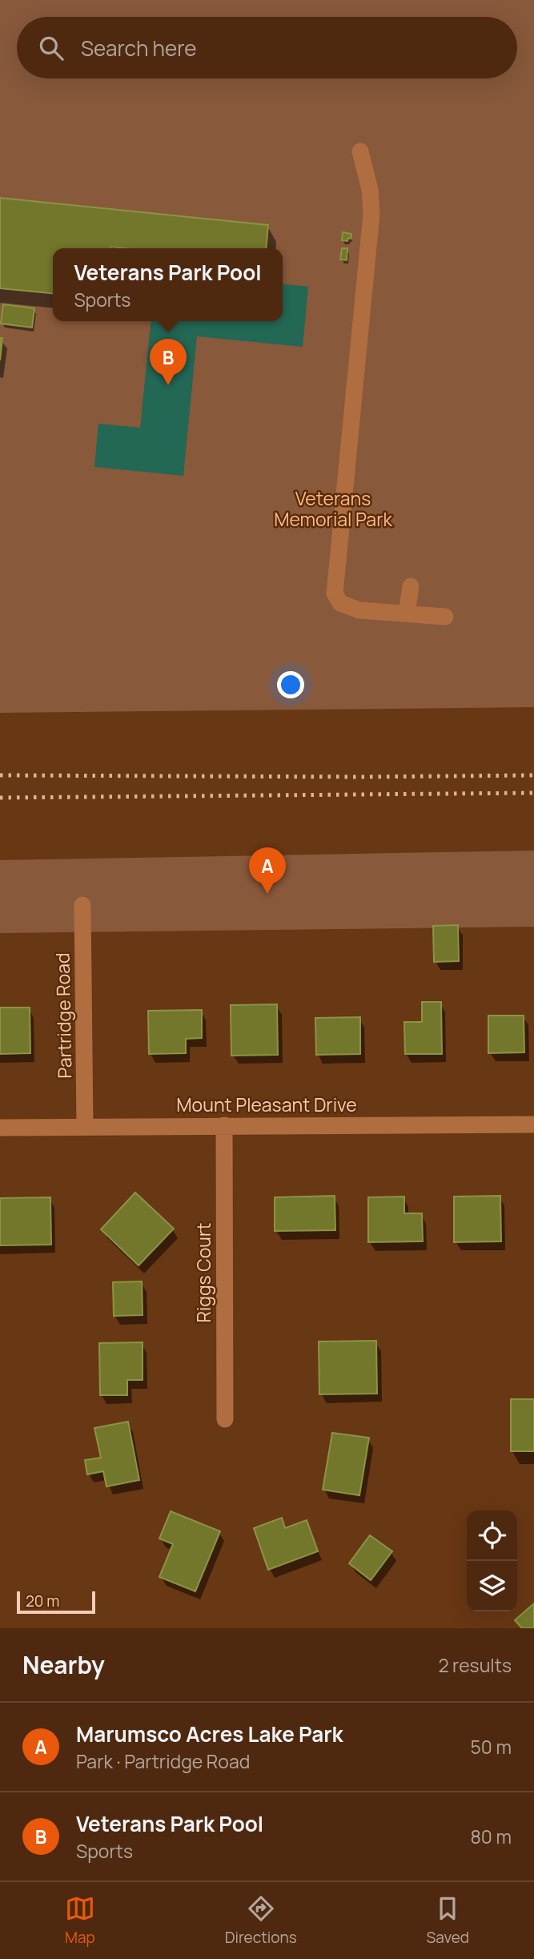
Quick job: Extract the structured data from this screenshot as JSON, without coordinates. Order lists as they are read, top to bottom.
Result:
{
  "streets": {
    "street": ["Partridge Road", "Mount Pleasant Drive", "Riggs Court"]
  },
  "crossings": [
    ["Partridge Road", "Mount Pleasant Drive"],
    ["Mount Pleasant Drive", "Riggs Court"]
  ],
  "parks": ["Veterans Memorial Park"],
  "scale_bar": "20 m",
  "page": {
    "search": "Search here",
    "popup": ["Veterans Park Pool", "Sports"],
    "pins": ["B", "A"],
    "scale": "20 m",
    "heading": ["Nearby", "2 results"],
    "list": [
      {
        "mark": "A",
        "name": "Marumsco Acres Lake Park",
        "note": "Park · Partridge Road",
        "value": "50 m"
      },
      {
        "mark": "B",
        "name": "Veterans Park Pool",
        "note": "Sports",
        "value": "80 m"
      }
    ],
    "nav": ["Map", "Directions", "Saved"]
  }
}
